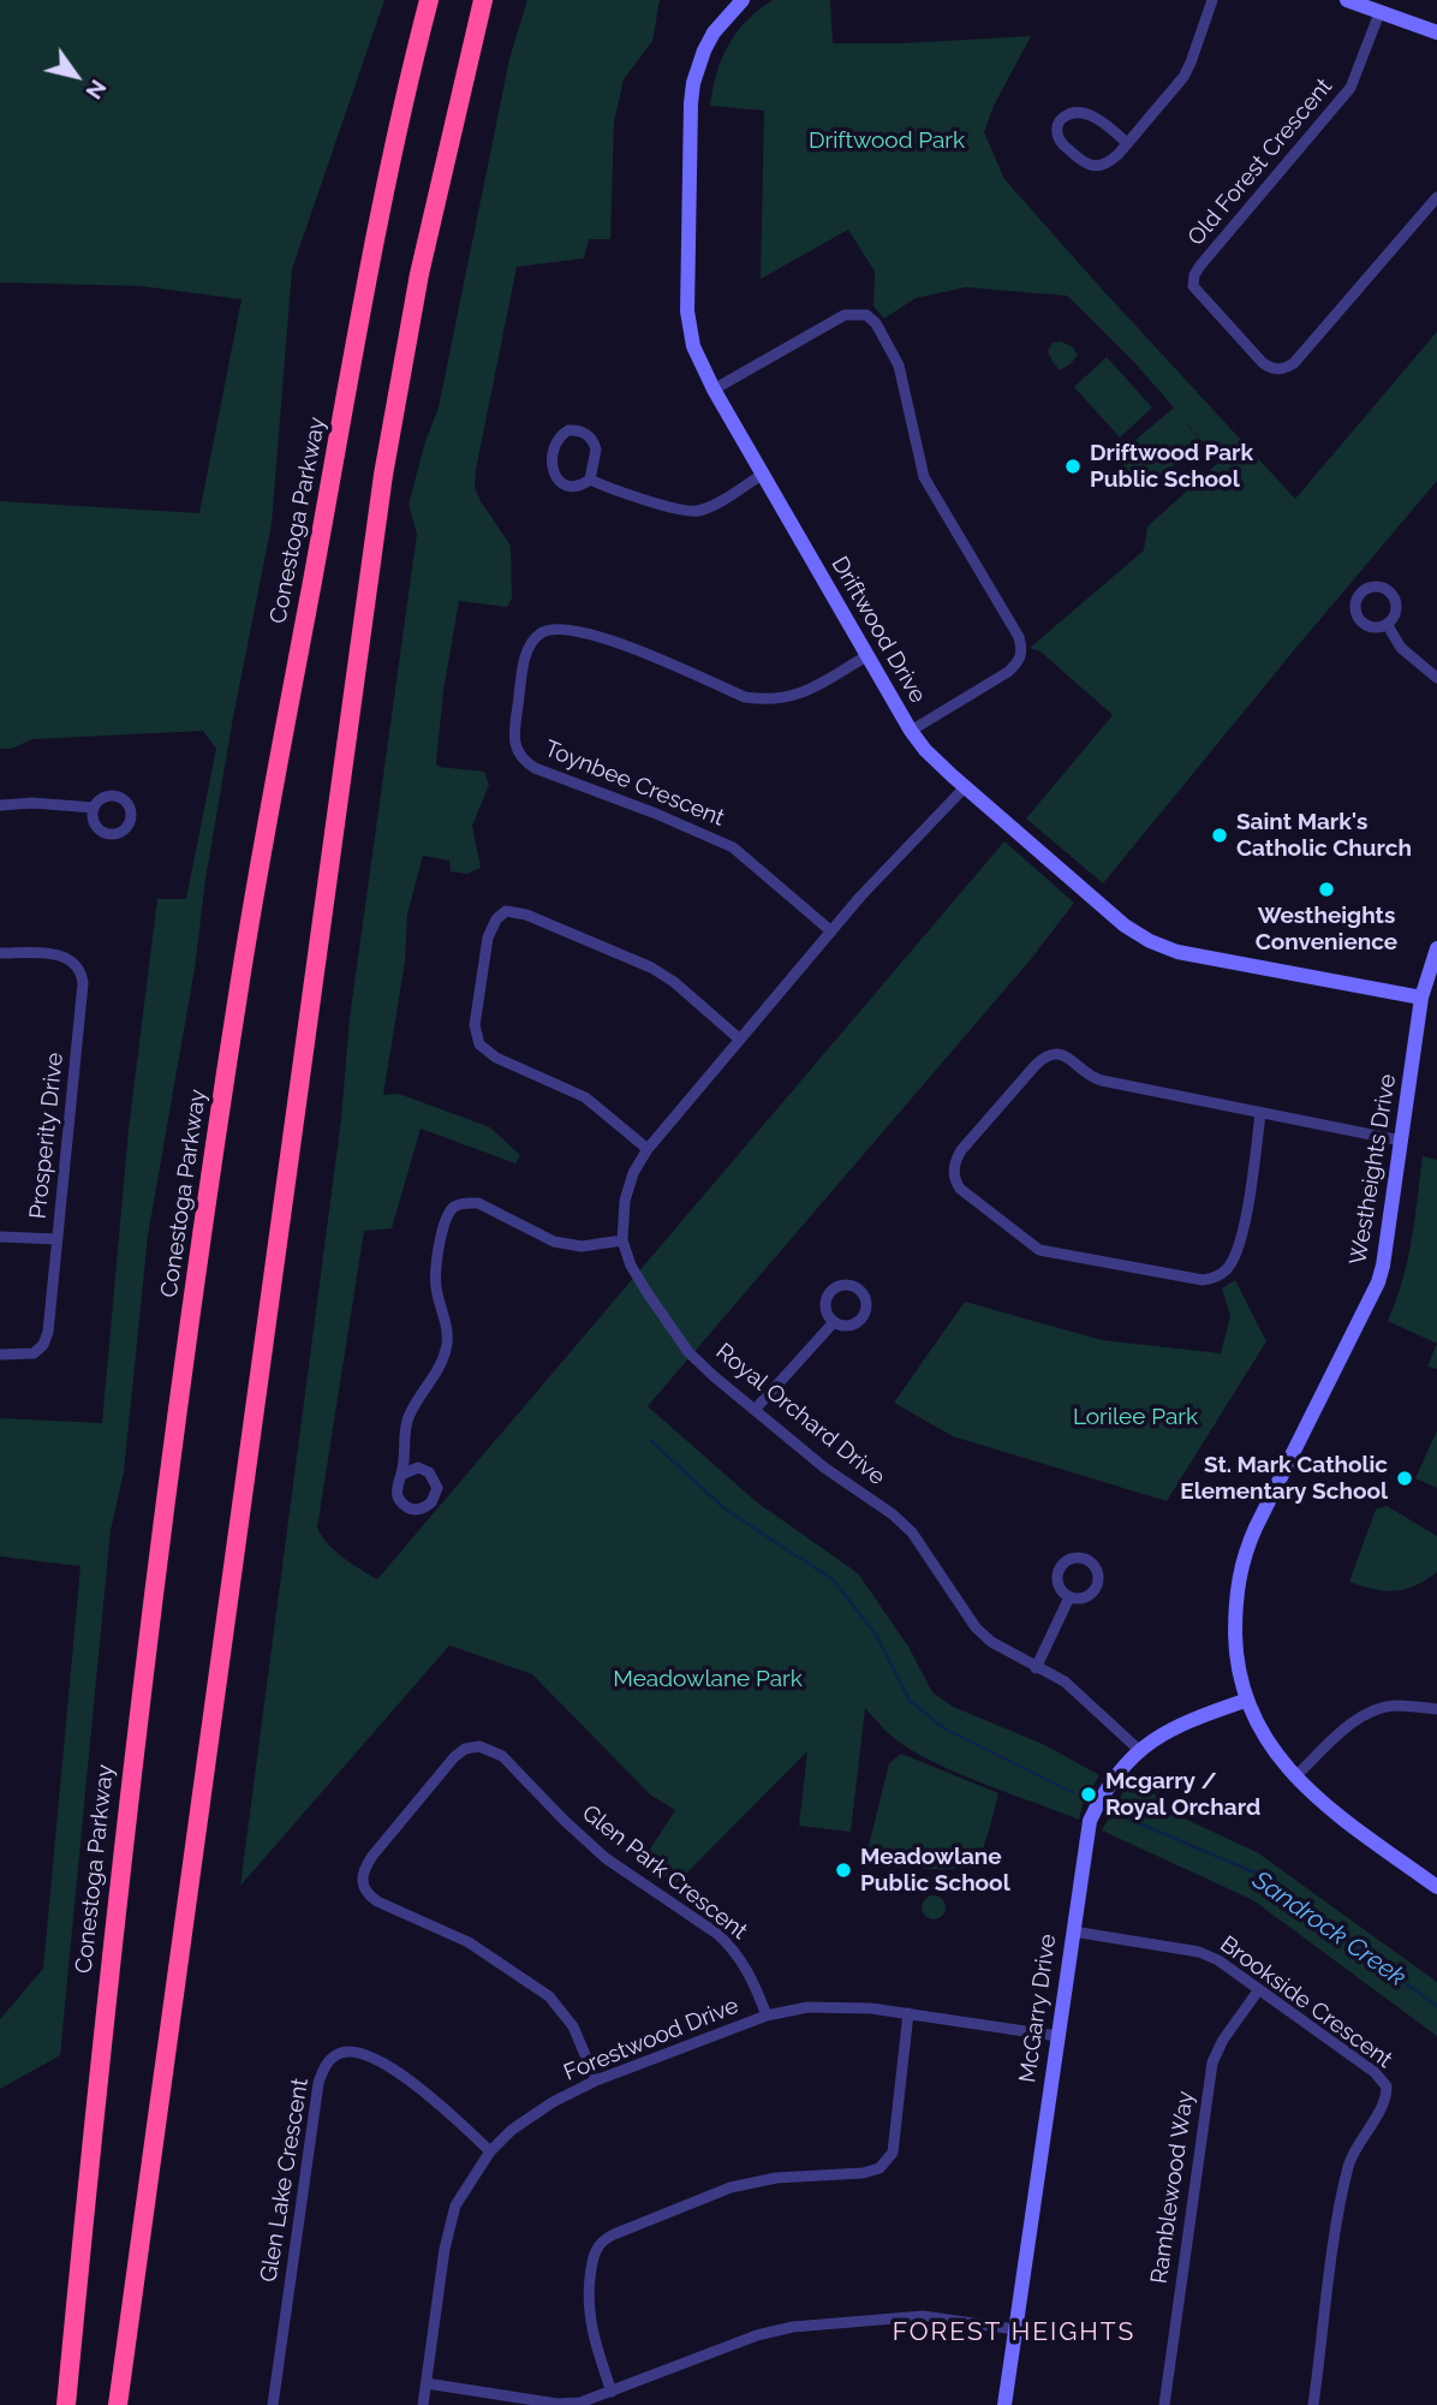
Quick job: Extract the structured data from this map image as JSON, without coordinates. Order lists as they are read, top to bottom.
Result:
{
  "streets": {
    "highway": ["Conestoga Parkway"],
    "street": [
      "Old Forest Crescent",
      "Driftwood Drive",
      "Toynbee Crescent",
      "Prosperity Drive",
      "Westheights Drive",
      "Royal Orchard Drive",
      "Glen Park Crescent",
      "Brookside Crescent",
      "McGarry Drive",
      "Forestwood Drive",
      "Glen Lake Crescent",
      "Ramblewood Way"
    ]
  },
  "crossings": [
    ["Driftwood Drive", "Toynbee Crescent"],
    ["Driftwood Drive", "Westheights Drive"],
    ["Driftwood Drive", "Royal Orchard Drive"],
    ["Toynbee Crescent", "Royal Orchard Drive"],
    ["Westheights Drive", "McGarry Drive"],
    ["Royal Orchard Drive", "McGarry Drive"],
    ["Glen Park Crescent", "Forestwood Drive"],
    ["Brookside Crescent", "McGarry Drive"],
    ["Brookside Crescent", "Ramblewood Way"],
    ["McGarry Drive", "Forestwood Drive"],
    ["Forestwood Drive", "Glen Lake Crescent"]
  ],
  "districts": ["FOREST HEIGHTS"],
  "water": ["Sandrock Creek"],
  "parks": ["Driftwood Park", "Lorilee Park", "Meadowlane Park"],
  "places": [
    "Driftwood Park Public School",
    "Saint Mark's Catholic Church",
    "Westheights Convenience",
    "St. Mark Catholic Elementary School",
    "Mcgarry / Royal Orchard",
    "Meadowlane Public School"
  ],
  "north": "bottom right"
}
